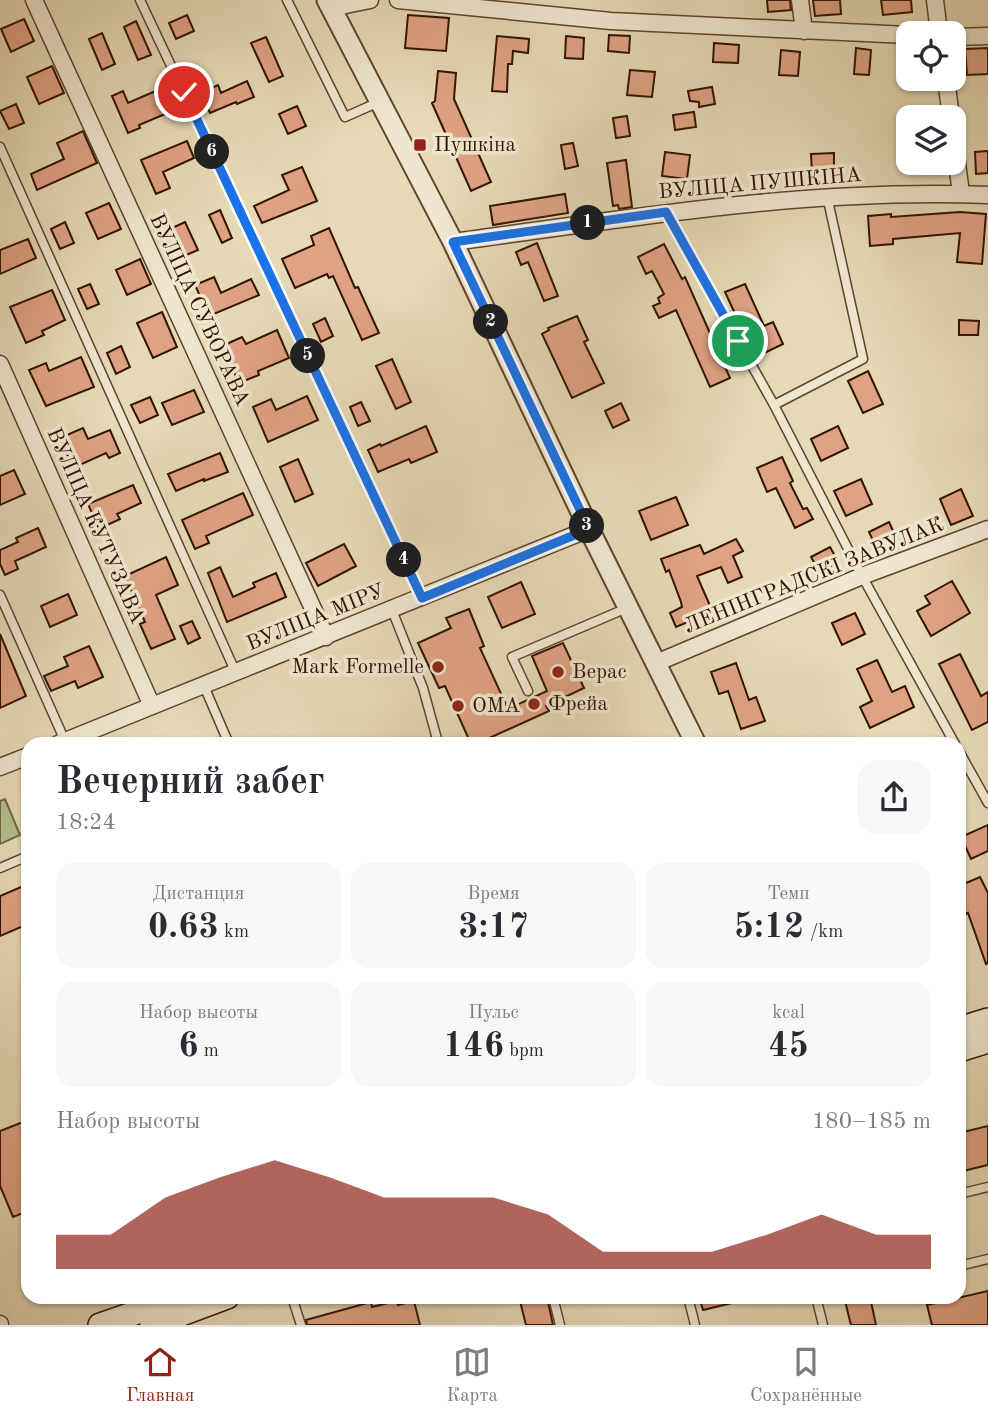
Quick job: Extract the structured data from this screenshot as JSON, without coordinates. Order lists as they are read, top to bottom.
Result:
{
  "streets": {
    "street": [
      "ВУЛІЦА ПУШКІНА",
      "ВУЛІЦА СУВОРАВА",
      "ВУЛІЦА КУТУЗАВА",
      "ЛЕНІНГРАДСКІ ЗАВУЛАК",
      "ВУЛІЦА МІРУ"
    ]
  },
  "crossings": [
    ["ВУЛІЦА СУВОРАВА", "ВУЛІЦА МІРУ"],
    ["ВУЛІЦА КУТУЗАВА", "ВУЛІЦА МІРУ"]
  ],
  "places": {
    "transit": ["Пушкіна"],
    "other": [
      "Mark Formelle",
      "Верас",
      "Фрейа",
      "ОМА"
    ]
  },
  "page": {
    "pins": [
      "6",
      "1",
      "2",
      "5",
      "3",
      "4"
    ],
    "heading": ["Вечерний забег", "18:24"],
    "stats": [
      ["Дистанция", "0.63 km"],
      ["Время", "3:17"],
      ["Темп", "5:12 /km"],
      ["Набор высоты", "6 m"],
      ["Пульс", "146 bpm"],
      ["kcal", "45"]
    ],
    "chart": ["Набор высоты", "180–185 m"],
    "tabs": ["Главная", "Карта", "Сохранённые"]
  }
}
